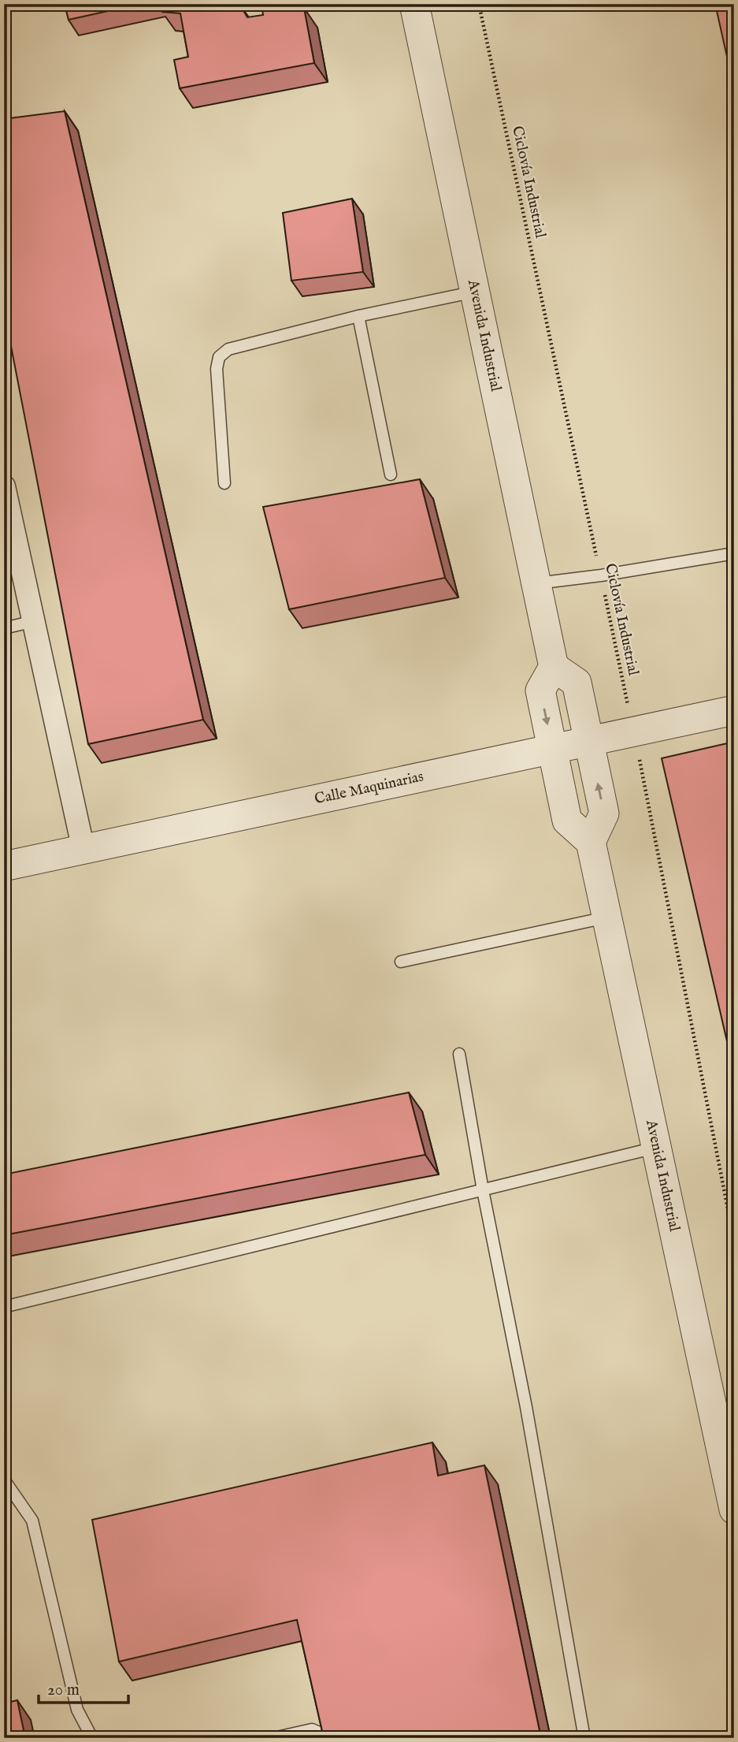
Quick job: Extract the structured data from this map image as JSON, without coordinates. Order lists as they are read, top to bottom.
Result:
{
  "streets": {
    "street": ["Avenida Industrial", "Calle Maquinarias"],
    "path": ["Ciclovía Industrial"]
  },
  "crossings": [
    ["Ciclovía Industrial", "Calle Maquinarias"]
  ],
  "scale_bar": "20 m"
}
